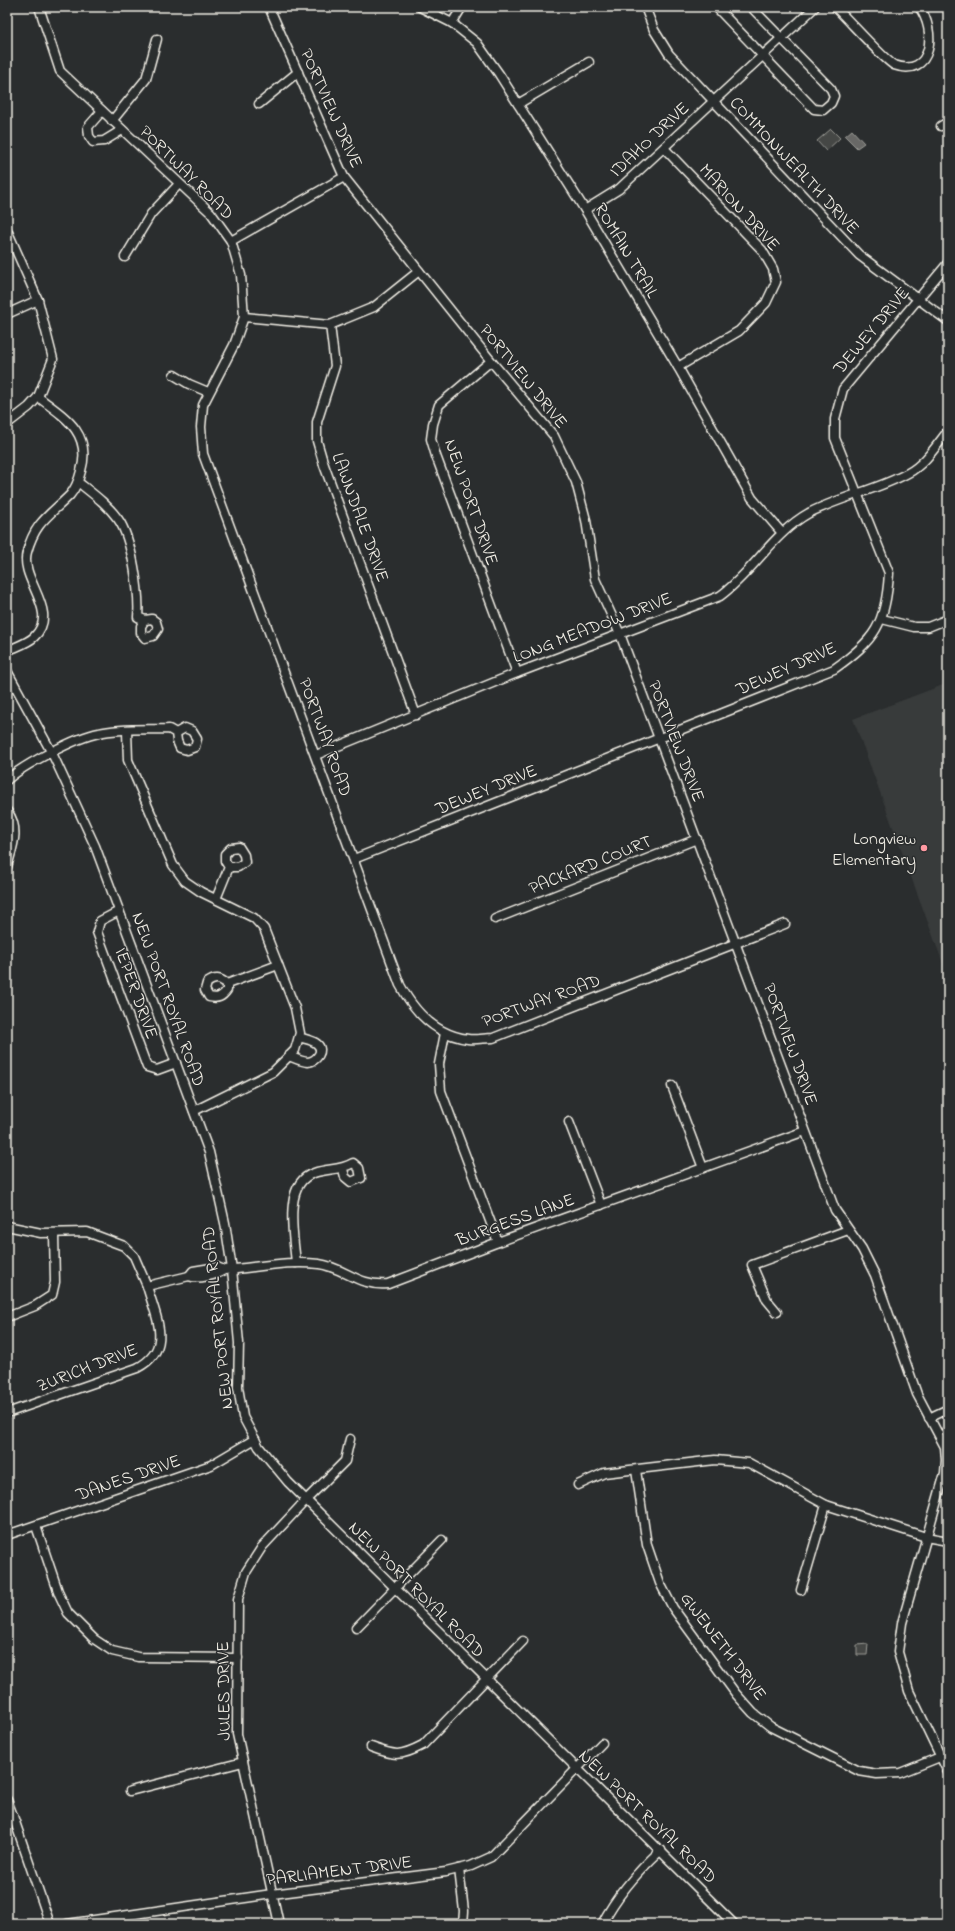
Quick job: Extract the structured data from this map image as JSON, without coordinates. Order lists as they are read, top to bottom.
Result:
{
  "streets": {
    "street": [
      "PORTVIEW DRIVE",
      "IDAHO DRIVE",
      "COMMONWEALTH DRIVE",
      "PORTWAY ROAD",
      "MARION DRIVE",
      "ROMAIN TRAIL",
      "DEWEY DRIVE",
      "NEW PORT DRIVE",
      "LAWNDALE DRIVE",
      "LONG MEADOW DRIVE",
      "PACKARD COURT",
      "IEPER DRIVE",
      "NEW PORT ROYAL ROAD",
      "BURGESS LANE",
      "ZURICH DRIVE",
      "DANES DRIVE",
      "GWENETH DRIVE",
      "JULES DRIVE",
      "PARLIAMENT DRIVE"
    ]
  },
  "crossings": [
    ["PORTVIEW DRIVE", "PORTWAY ROAD"],
    ["PORTVIEW DRIVE", "DEWEY DRIVE"],
    ["PORTVIEW DRIVE", "NEW PORT DRIVE"],
    ["PORTVIEW DRIVE", "LONG MEADOW DRIVE"],
    ["PORTVIEW DRIVE", "PACKARD COURT"],
    ["PORTVIEW DRIVE", "BURGESS LANE"],
    ["PORTVIEW DRIVE", "GWENETH DRIVE"],
    ["IDAHO DRIVE", "COMMONWEALTH DRIVE"],
    ["IDAHO DRIVE", "MARION DRIVE"],
    ["IDAHO DRIVE", "ROMAIN TRAIL"],
    ["COMMONWEALTH DRIVE", "DEWEY DRIVE"],
    ["PORTWAY ROAD", "DEWEY DRIVE"],
    ["PORTWAY ROAD", "LONG MEADOW DRIVE"],
    ["MARION DRIVE", "ROMAIN TRAIL"],
    ["ROMAIN TRAIL", "LONG MEADOW DRIVE"],
    ["DEWEY DRIVE", "LONG MEADOW DRIVE"],
    ["NEW PORT DRIVE", "LONG MEADOW DRIVE"],
    ["LAWNDALE DRIVE", "LONG MEADOW DRIVE"],
    ["IEPER DRIVE", "NEW PORT ROYAL ROAD"],
    ["NEW PORT ROYAL ROAD", "BURGESS LANE"],
    ["NEW PORT ROYAL ROAD", "DANES DRIVE"],
    ["NEW PORT ROYAL ROAD", "JULES DRIVE"],
    ["NEW PORT ROYAL ROAD", "PARLIAMENT DRIVE"],
    ["BURGESS LANE", "ZURICH DRIVE"],
    ["JULES DRIVE", "PARLIAMENT DRIVE"]
  ],
  "places": ["Longview Elementary"]
}
